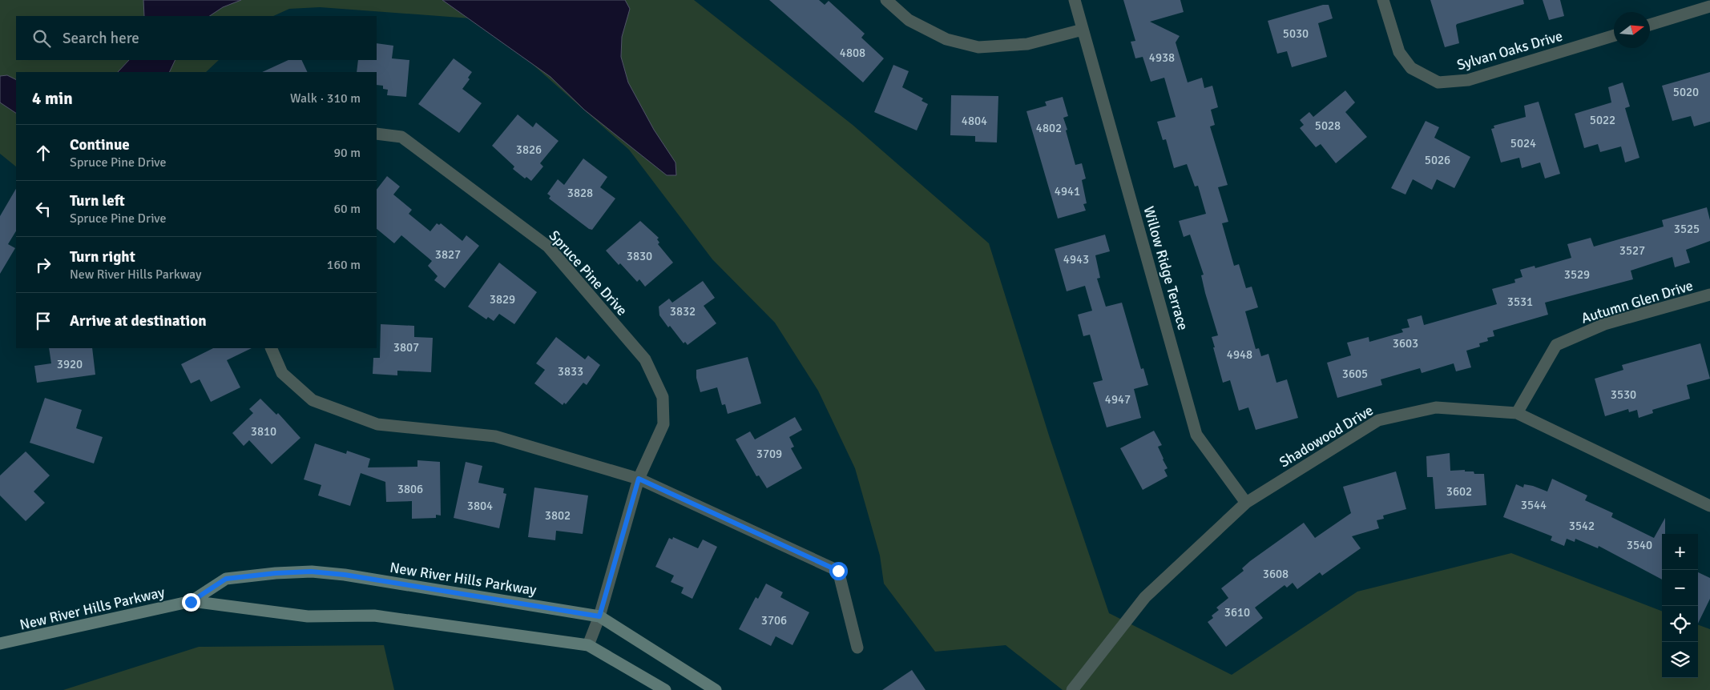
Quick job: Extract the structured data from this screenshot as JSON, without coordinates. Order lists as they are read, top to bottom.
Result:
{
  "streets": {
    "street": [
      "Sylvan Oaks Drive",
      "Willow Ridge Terrace",
      "Spruce Pine Drive",
      "Autumn Glen Drive",
      "Shadowood Drive",
      "New River Hills Parkway"
    ]
  },
  "crossings": [
    ["Willow Ridge Terrace", "Shadowood Drive"],
    ["Spruce Pine Drive", "New River Hills Parkway"],
    ["Autumn Glen Drive", "Shadowood Drive"]
  ],
  "house_numbers": [
    "5030",
    "4808",
    "4938",
    "5020",
    "5022",
    "4804",
    "5028",
    "4802",
    "5024",
    "3826",
    "5026",
    "4941",
    "3828",
    "3525",
    "3527",
    "3827",
    "3830",
    "4943",
    "3529",
    "3829",
    "3531",
    "3832",
    "3603",
    "3807",
    "4948",
    "3920",
    "3833",
    "3605",
    "3530",
    "4947",
    "3810",
    "3709",
    "3806",
    "3602",
    "3544",
    "3804",
    "3802",
    "3542",
    "3540",
    "3608",
    "3610",
    "3706"
  ],
  "north": "right",
  "page": {
    "search": "Search here",
    "heading": ["4 min", "Walk · 310 m"],
    "list": [
      ["Continue", "Spruce Pine Drive", "90 m"],
      ["Turn left", "Spruce Pine Drive", "60 m"],
      ["Turn right", "New River Hills Parkway", "160 m"],
      "Arrive at destination"
    ],
    "map_buttons": ["+", "−"]
  }
}
